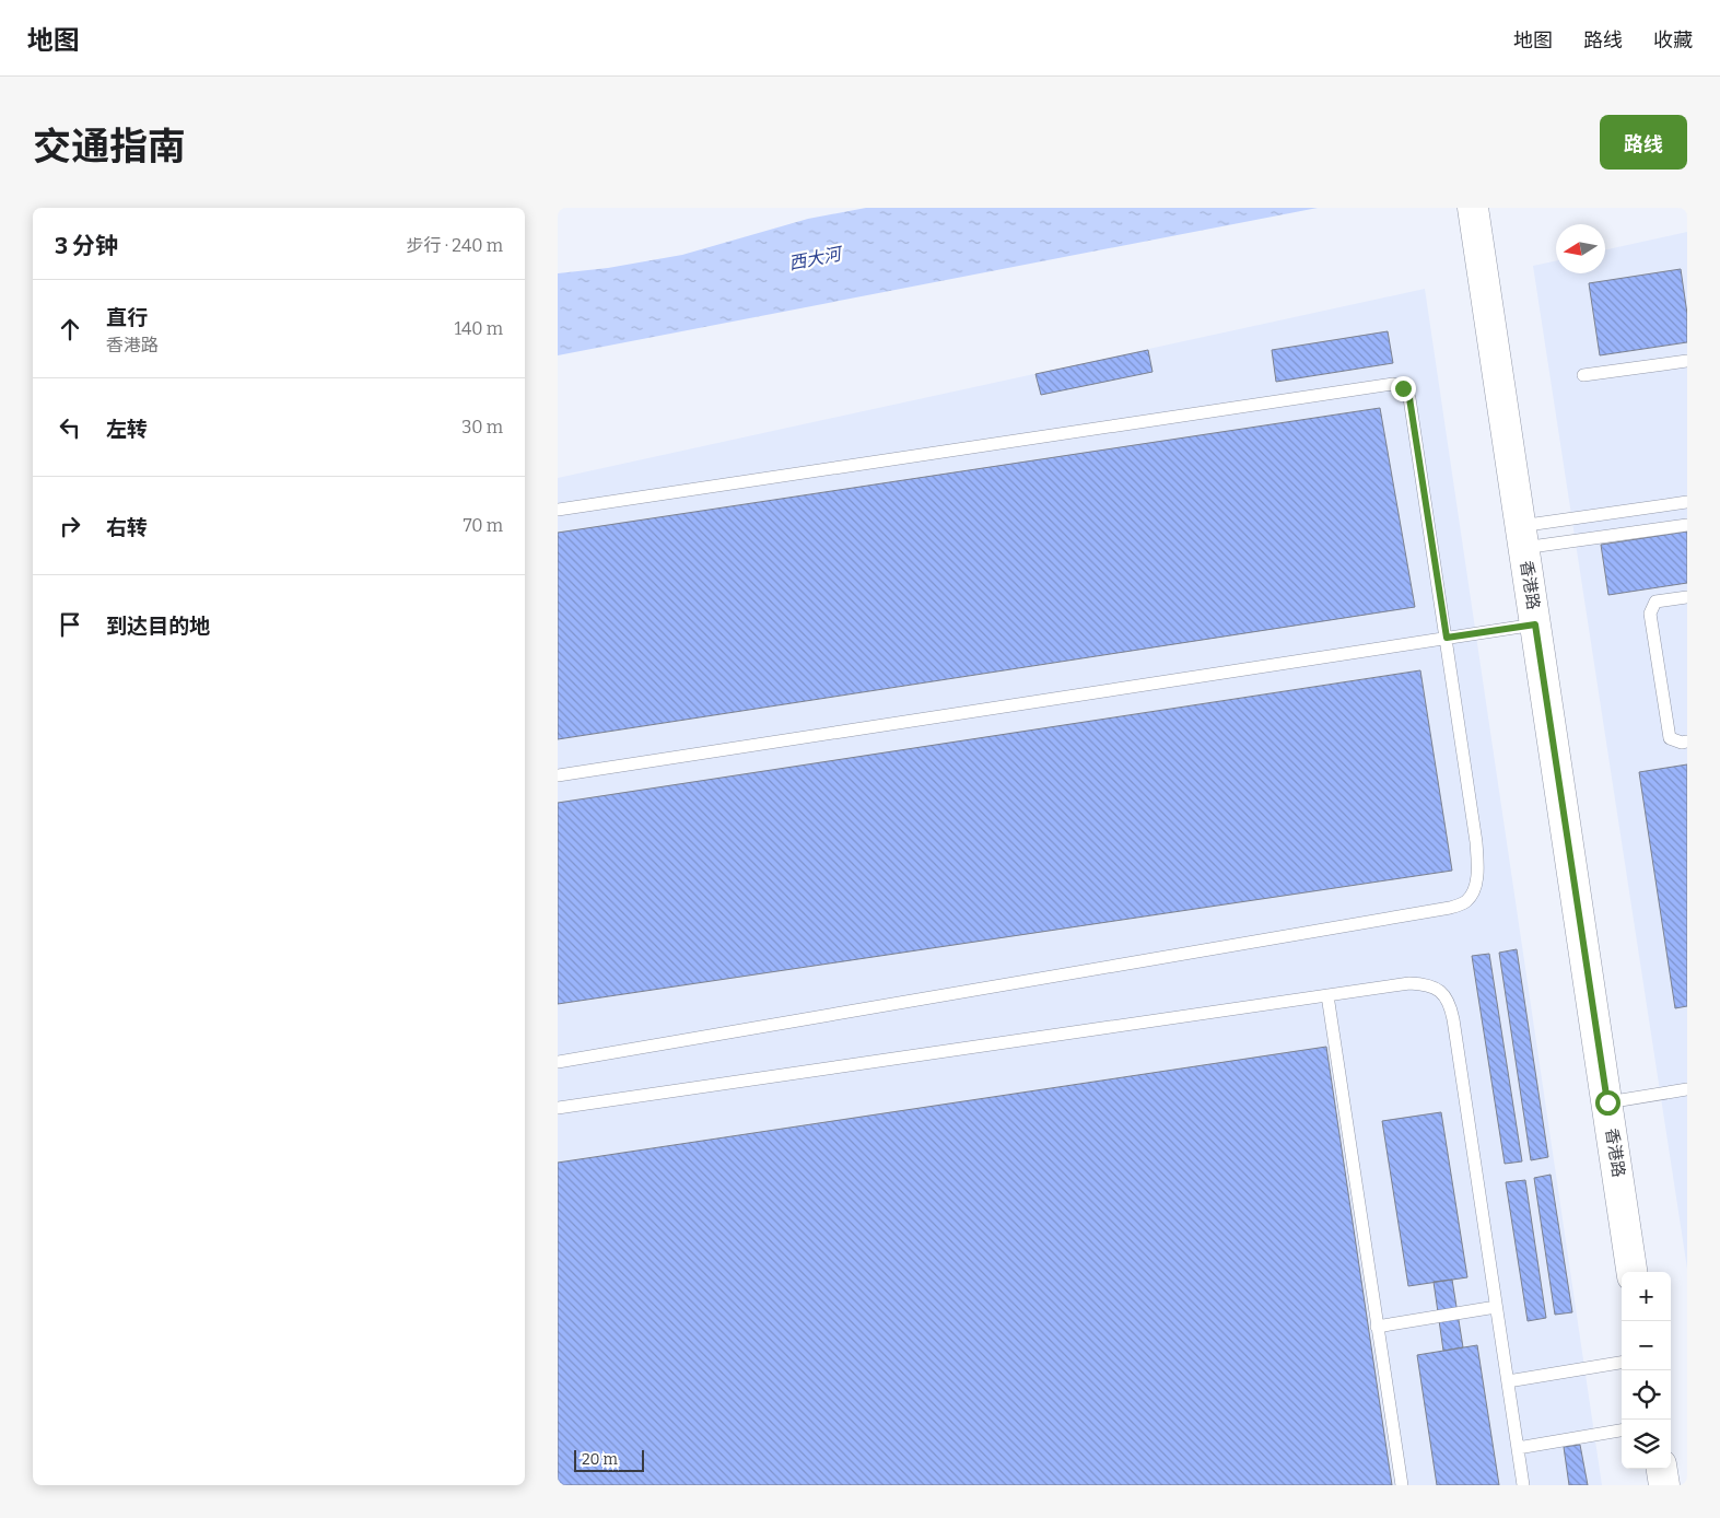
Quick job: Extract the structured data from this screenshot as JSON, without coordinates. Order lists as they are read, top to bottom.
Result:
{
  "streets": {
    "street": ["香港路"]
  },
  "water": ["西大河"],
  "scale_bar": "20 m",
  "north": "left",
  "page": {
    "header": "地图",
    "nav": ["地图", "路线", "收藏"],
    "title": "交通指南",
    "buttons": "路线",
    "heading": ["3 分钟", "步行 · 240 m"],
    "list": [
      ["直行", "香港路", "140 m"],
      ["左转", "30 m"],
      ["右转", "70 m"],
      "到达目的地"
    ],
    "map_buttons": ["+", "−"],
    "scale": "20 m"
  }
}
